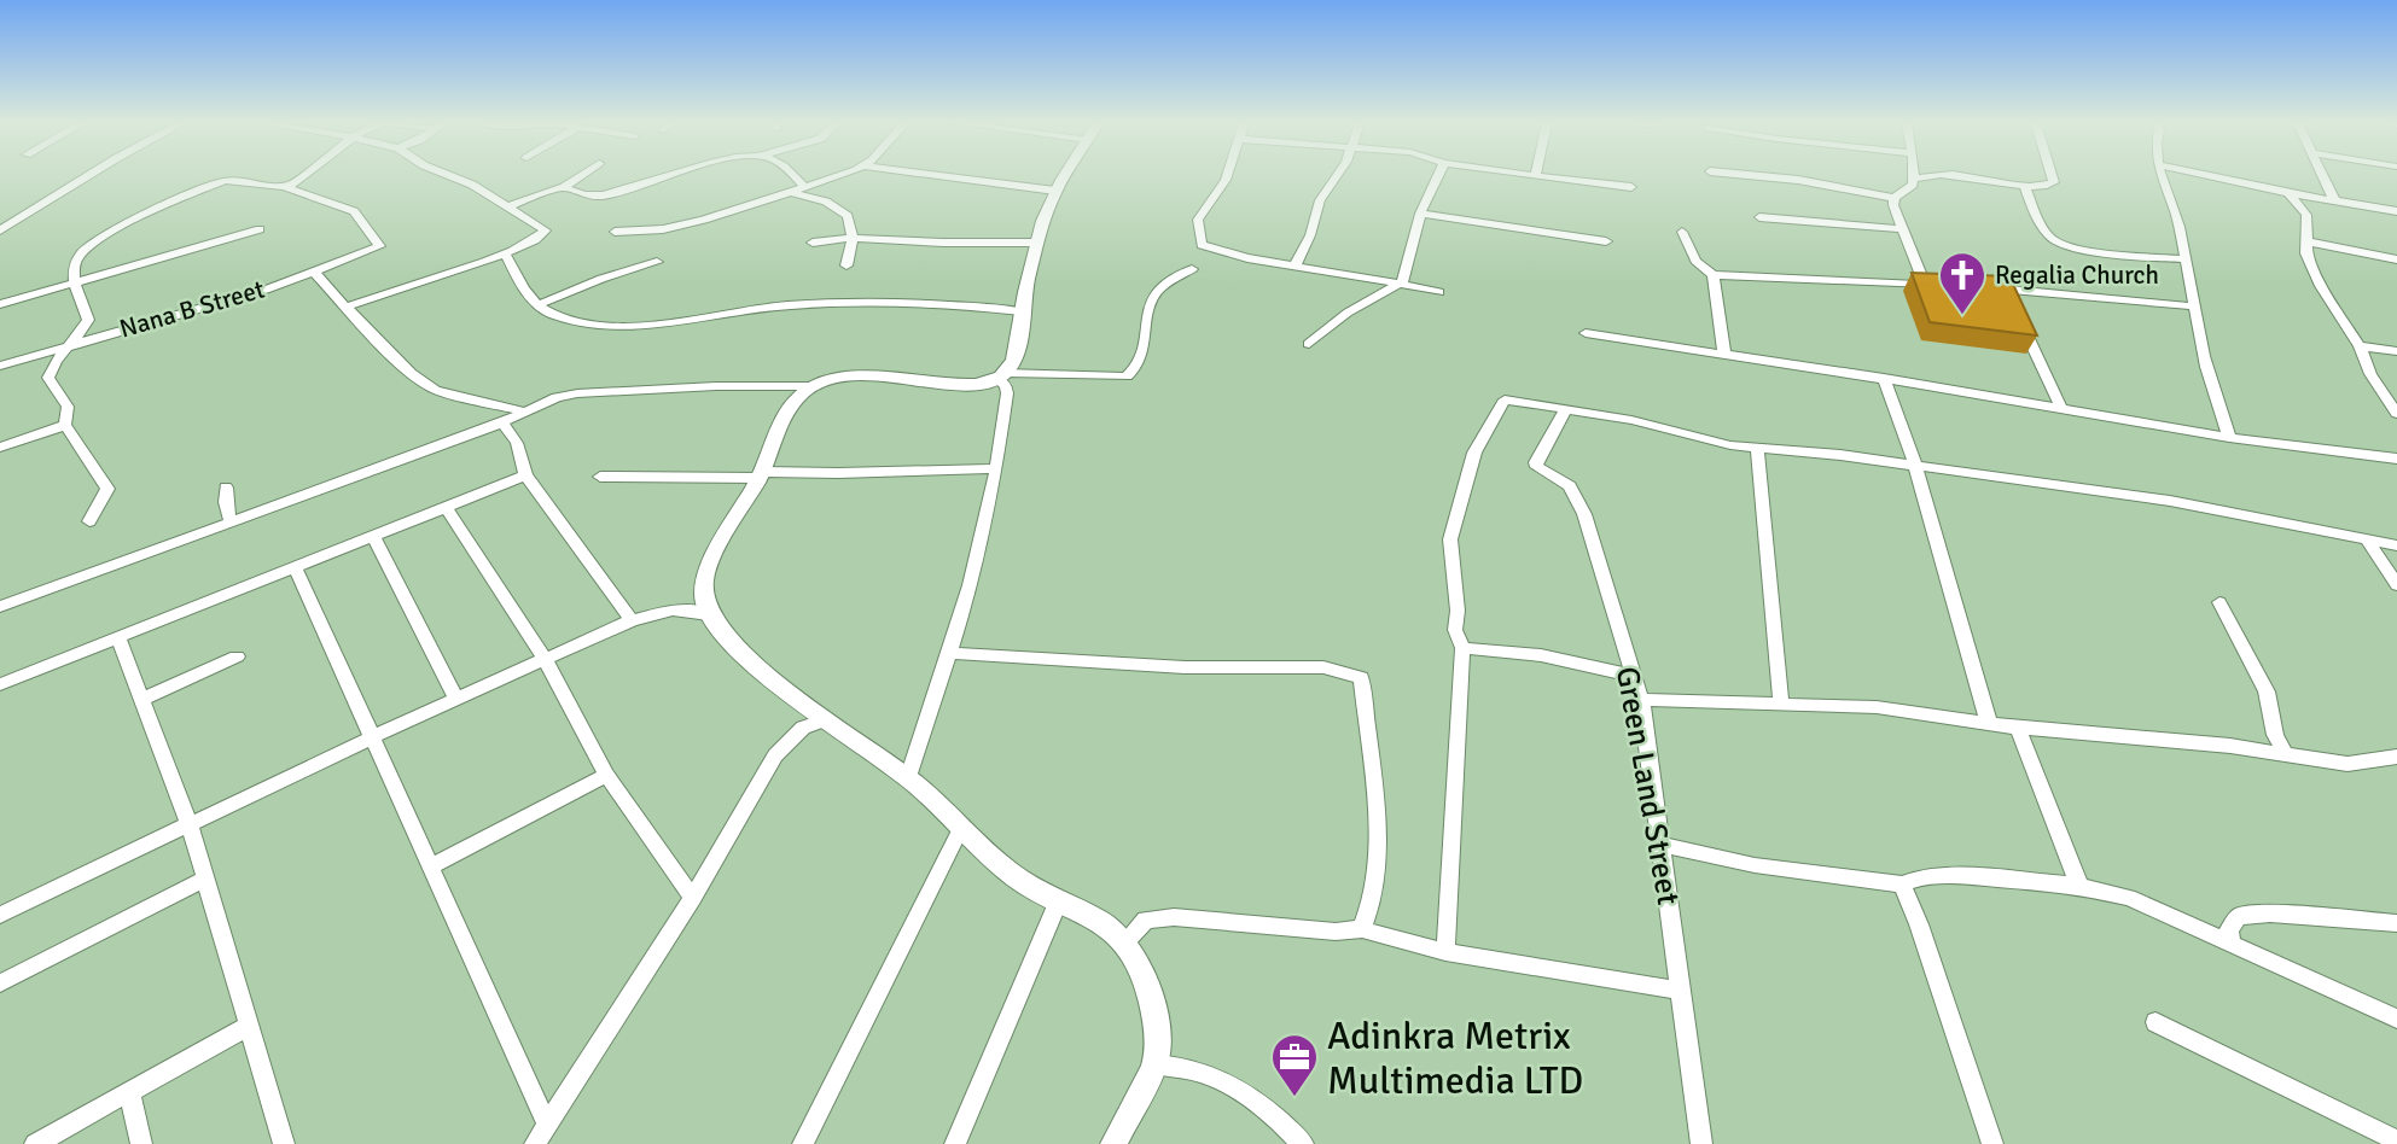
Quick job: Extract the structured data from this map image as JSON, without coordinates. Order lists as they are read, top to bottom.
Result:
{
  "streets": {
    "street": ["Nana B Street", "Green Land Street"]
  },
  "places": {
    "church": ["Regalia Church"],
    "office": ["Adinkra Metrix Multimedia LTD"]
  }
}
